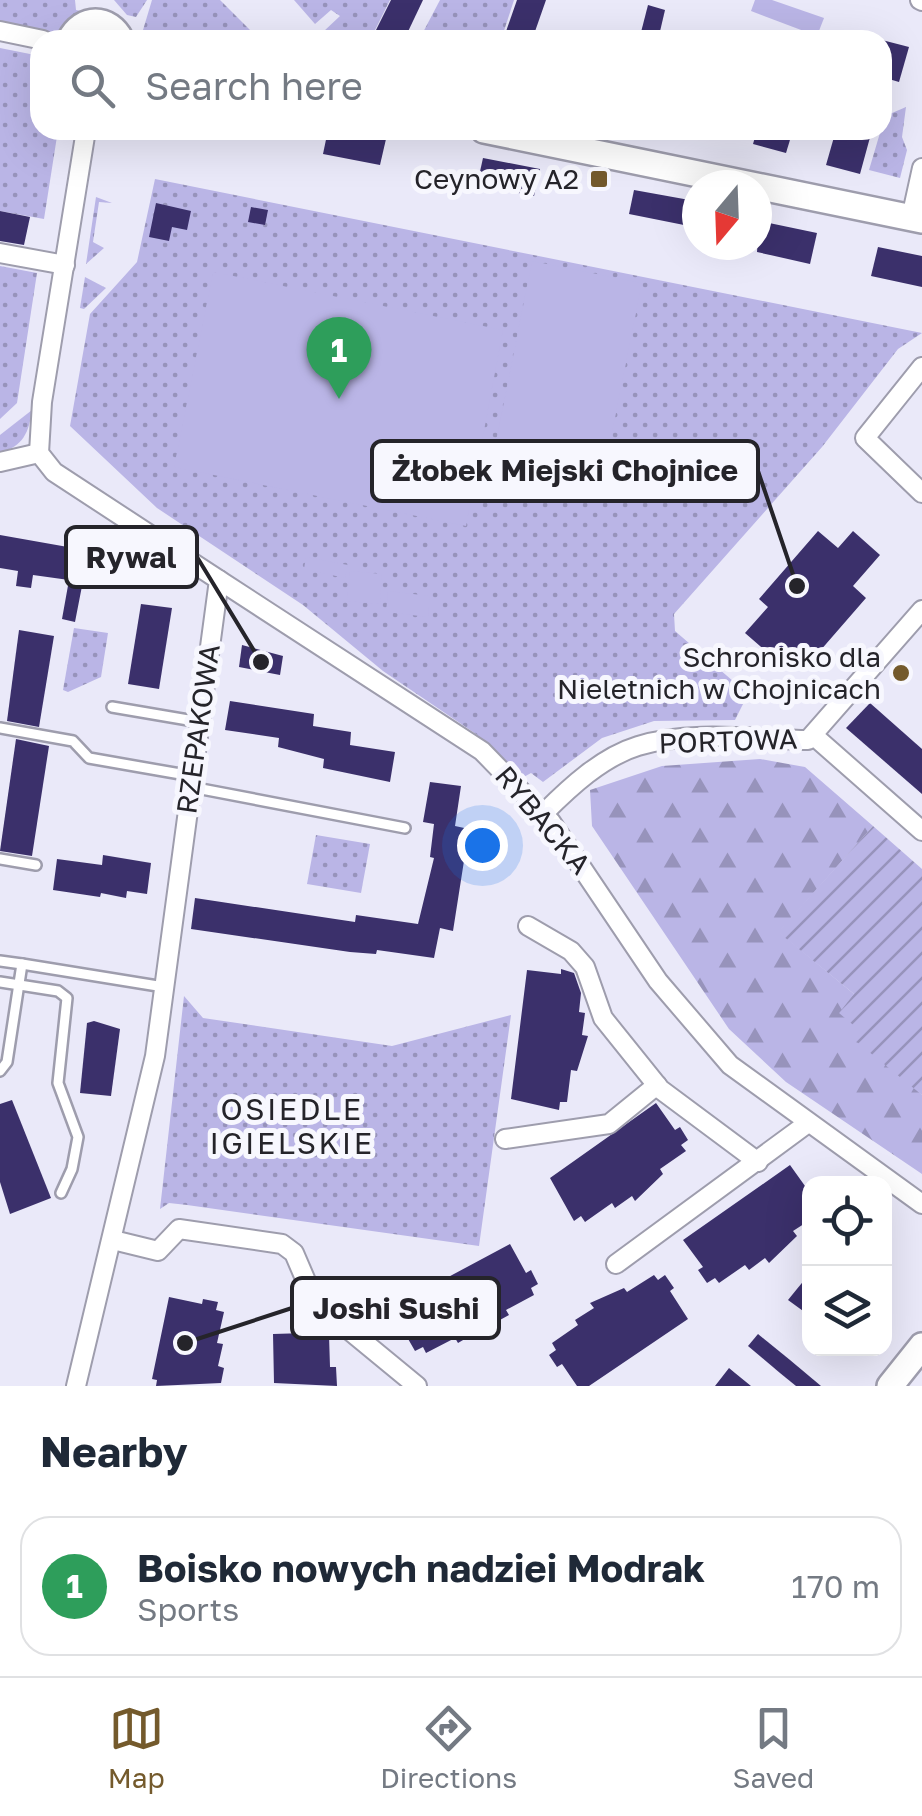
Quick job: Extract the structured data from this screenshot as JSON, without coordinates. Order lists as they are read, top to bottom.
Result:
{
  "streets": {
    "street": ["RZEPAKOWA", "PORTOWA", "RYBACKA"]
  },
  "crossings": [
    ["RZEPAKOWA", "RYBACKA"],
    ["PORTOWA", "RYBACKA"]
  ],
  "districts": ["OSIEDLE IGIELSKIE"],
  "places": {
    "transit": ["Ceynowy A2"],
    "other": [
      "Żłobek Miejski Chojnice",
      "Rywal",
      "Schronisko dla Nieletnich w Chojnicach",
      "Joshi Sushi"
    ]
  },
  "north": "bottom",
  "page": {
    "search": "Search here",
    "pins": "1",
    "heading": "Nearby",
    "list": [
      {
        "mark": "1",
        "name": "Boisko nowych nadziei Modrak",
        "note": "Sports",
        "value": "170 m"
      }
    ],
    "nav": ["Map", "Directions", "Saved"]
  }
}
